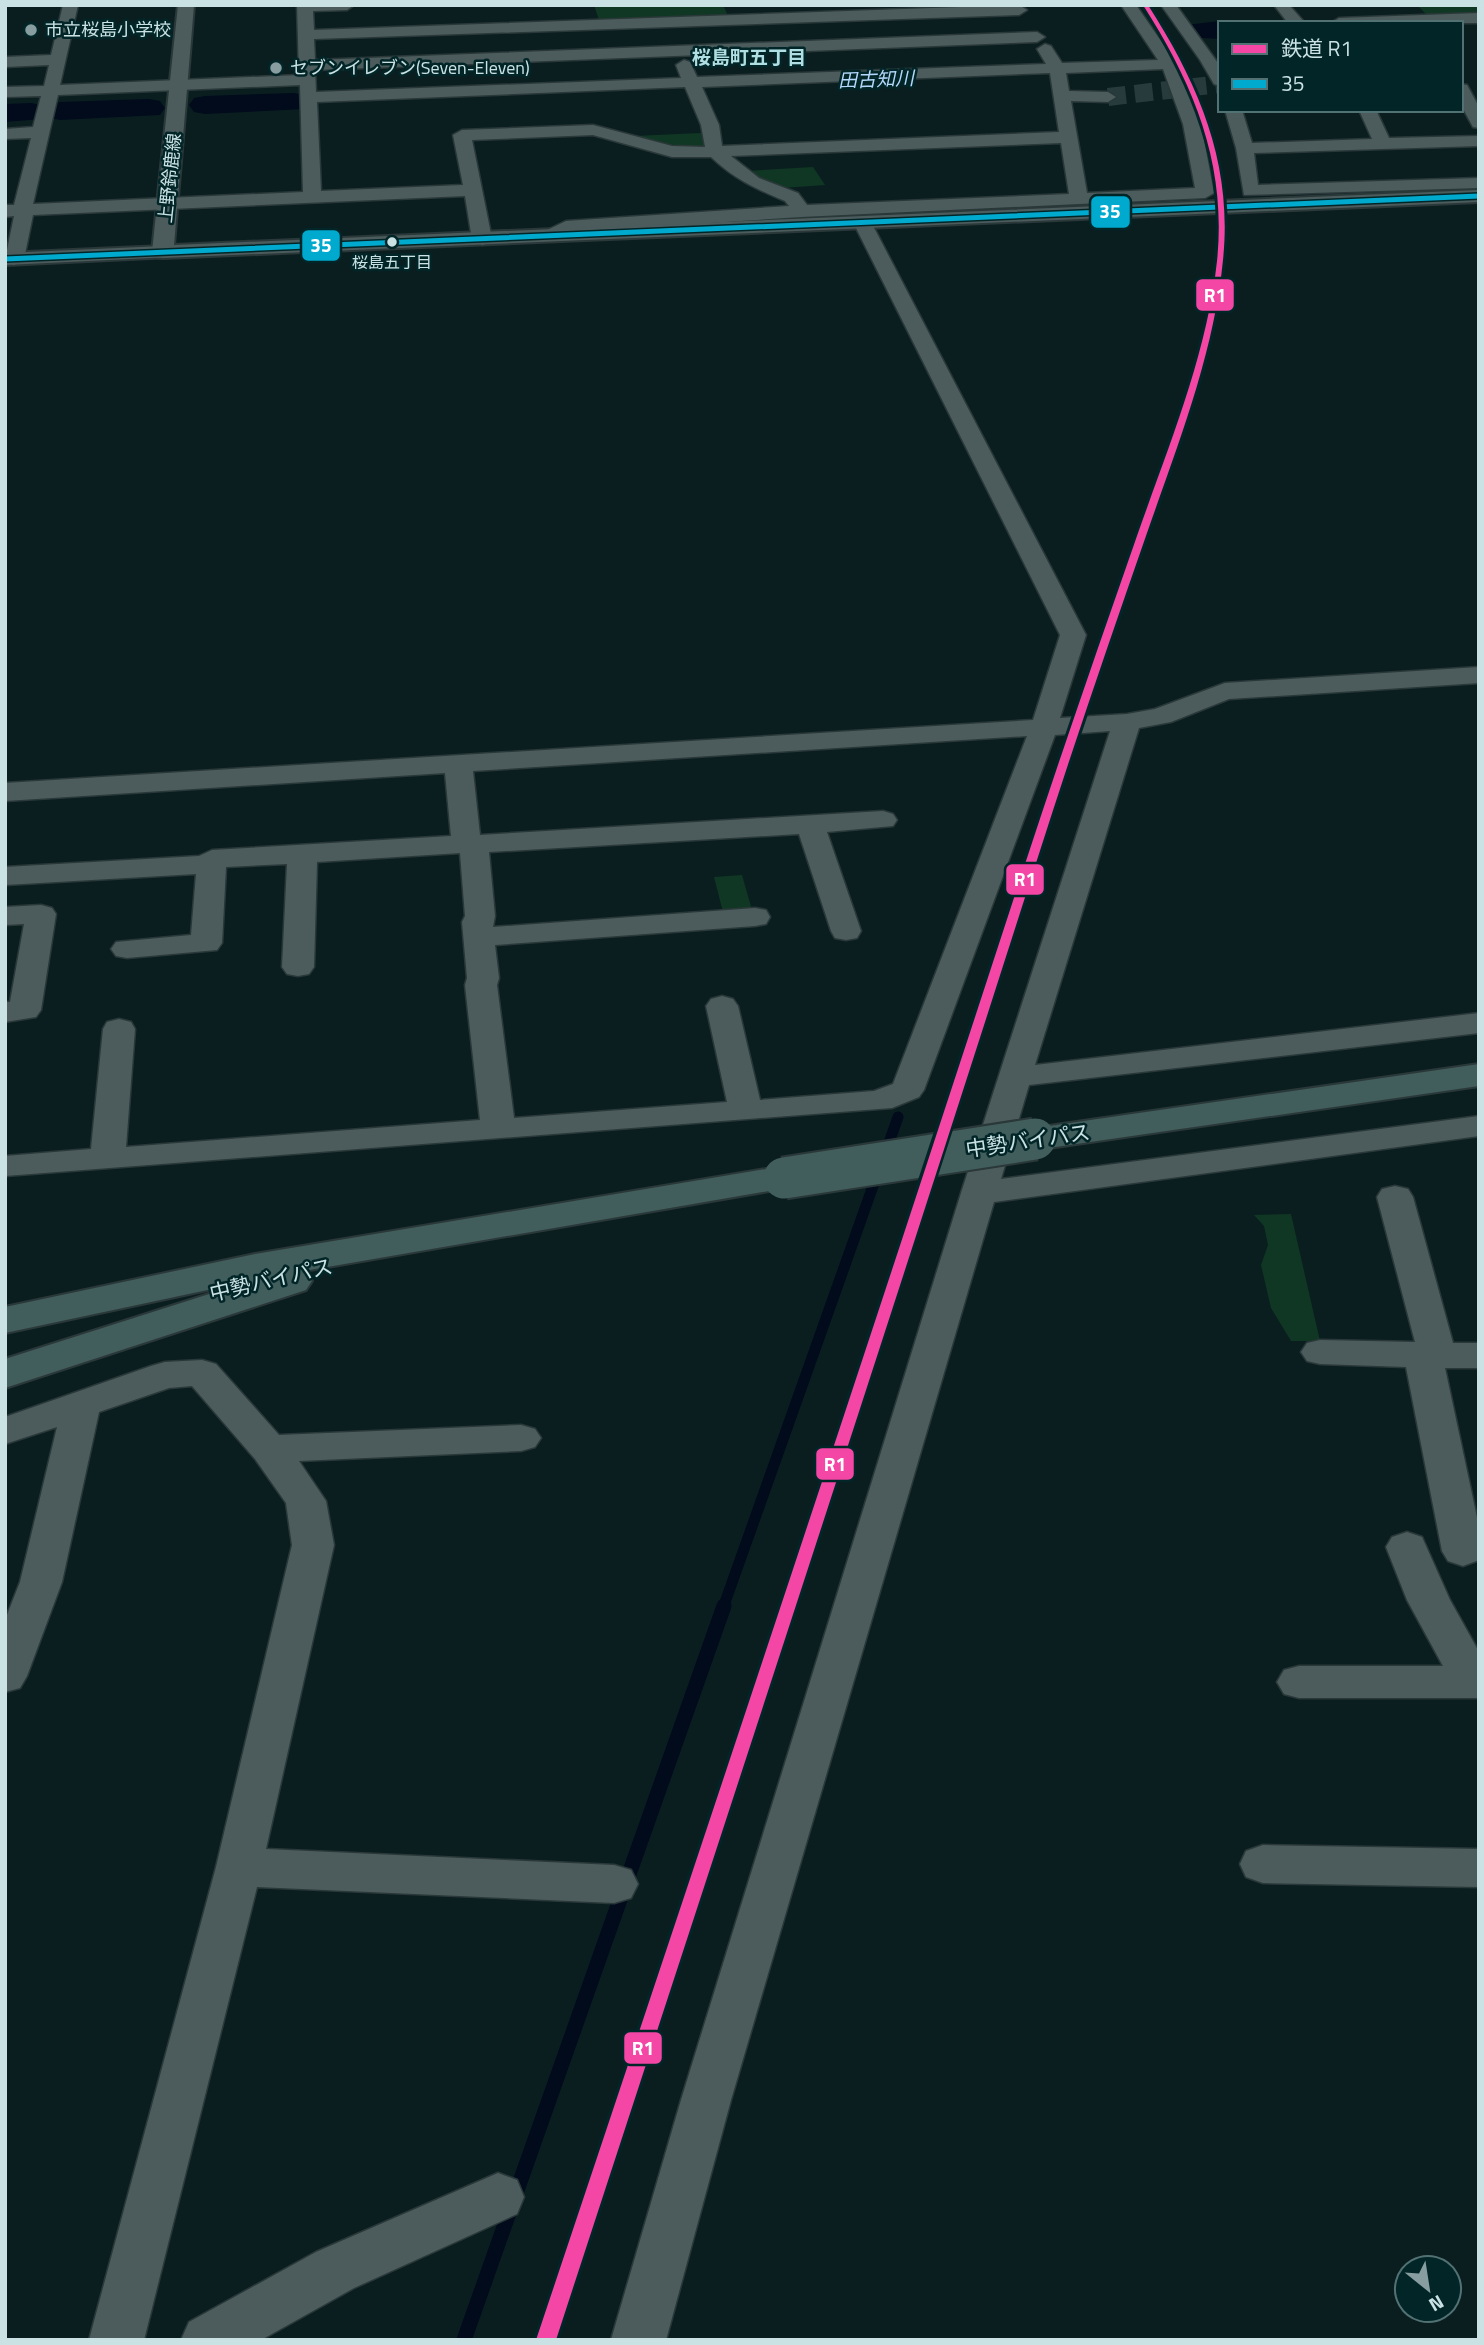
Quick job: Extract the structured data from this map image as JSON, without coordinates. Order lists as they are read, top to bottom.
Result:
{
  "streets": {
    "highway": ["中勢バイパス"],
    "main road": ["上野鈴鹿線"]
  },
  "districts": ["桜島町五丁目"],
  "water": ["田古知川"],
  "places": ["市立桜島小学校", "セブンイレブン(Seven-Eleven)", "桜島五丁目"],
  "lines": ["rail line R1", "transit line 35"],
  "legend": ["鉄道 R1", "35"],
  "north": "bottom right"
}
